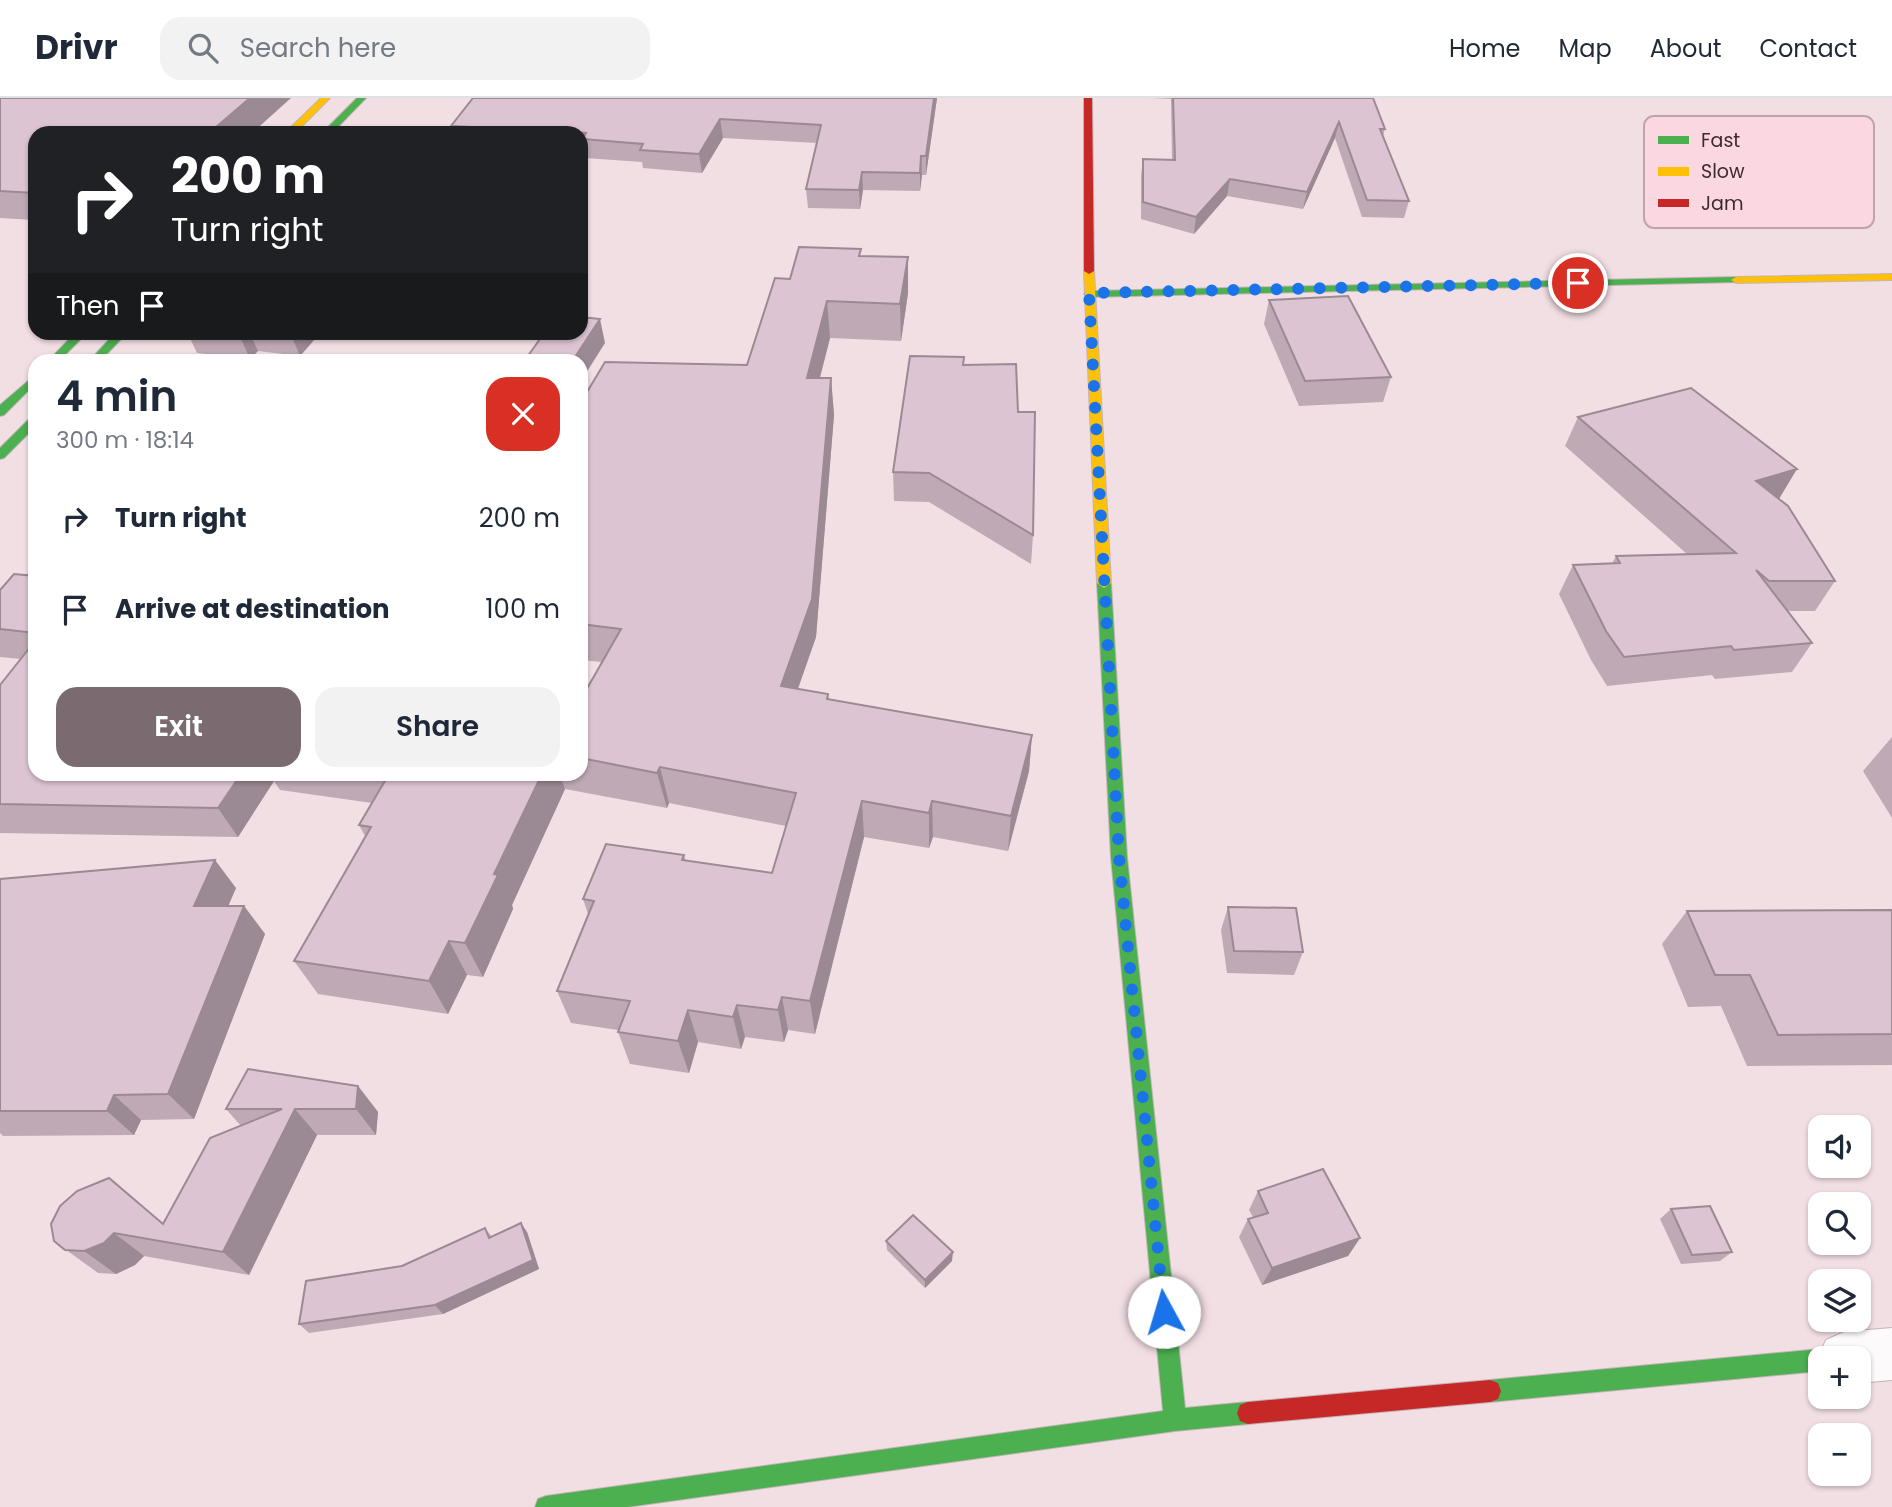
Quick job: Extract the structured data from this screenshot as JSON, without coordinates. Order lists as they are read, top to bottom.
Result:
{
  "legend": ["Fast", "Slow", "Jam"],
  "page": {
    "header": "Drivr",
    "search": "Search here",
    "nav": [
      "Home",
      "Map",
      "About",
      "Contact"
    ],
    "turn": ["200 m", "Turn right"],
    "then": "Then",
    "heading": ["4 min", "300 m · 18:14"],
    "list": [
      {
        "name": "Turn right",
        "value": "200 m"
      },
      {
        "name": "Arrive at destination",
        "value": "100 m"
      }
    ],
    "buttons": ["Exit", "Share"],
    "map_buttons": ["+", "−"]
  }
}
